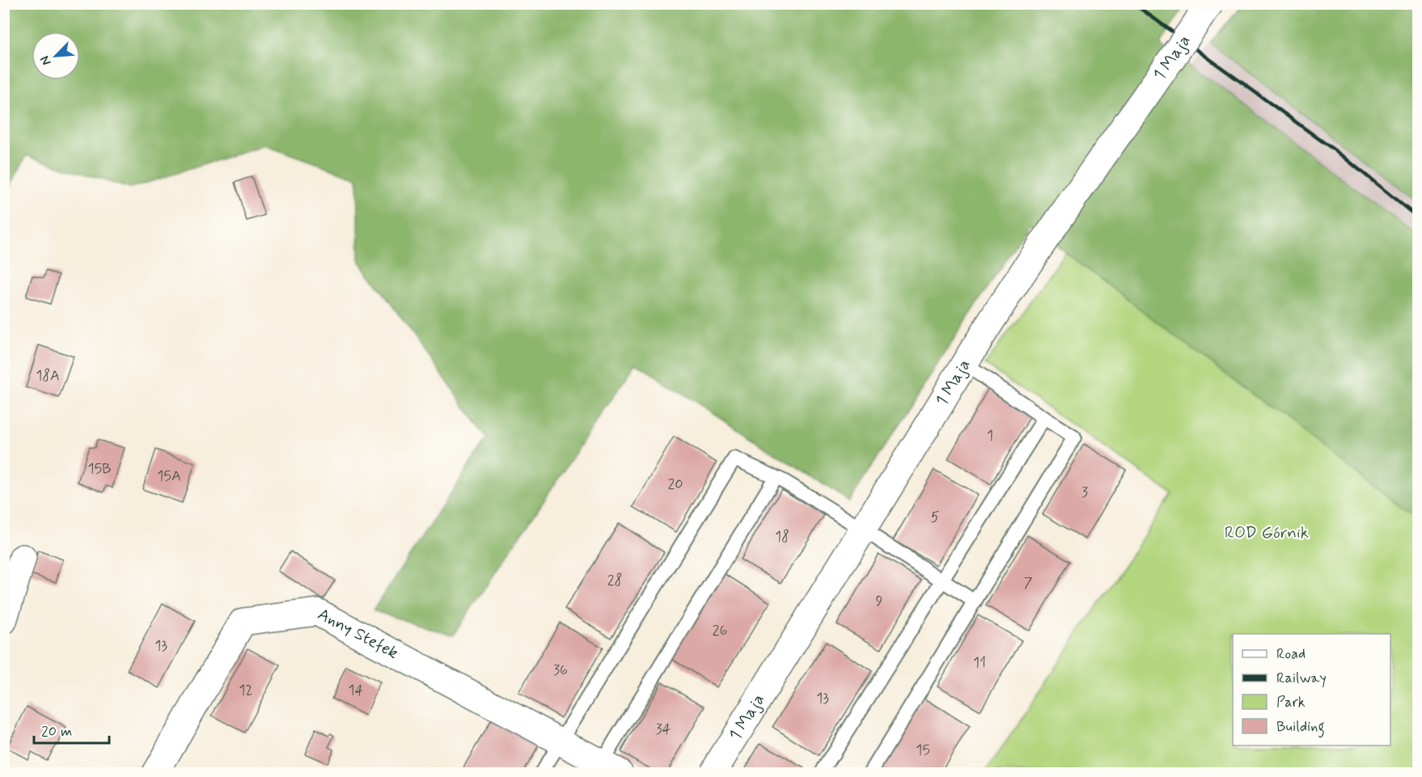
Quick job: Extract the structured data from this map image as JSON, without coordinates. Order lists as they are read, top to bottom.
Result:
{
  "streets": {
    "main road": ["1 Maja", "Anny Stefek"]
  },
  "parks": ["ROD Górnik"],
  "house_numbers": [
    "18A",
    "1",
    "15B",
    "15A",
    "20",
    "3",
    "5",
    "18",
    "28",
    "7",
    "9",
    "26",
    "13",
    "11",
    "36",
    "12",
    "14",
    "13",
    "34",
    "15"
  ],
  "legend": [
    "Road",
    "Railway",
    "Park",
    "Building"
  ],
  "scale_bar": "20 m",
  "north": "bottom left"
}
